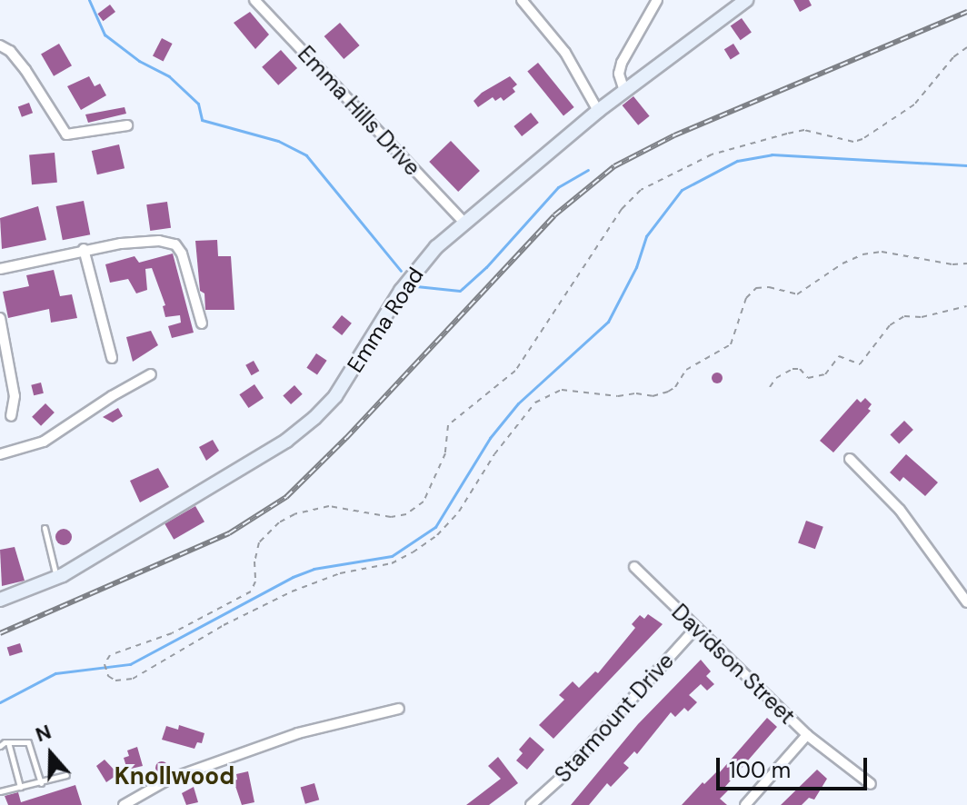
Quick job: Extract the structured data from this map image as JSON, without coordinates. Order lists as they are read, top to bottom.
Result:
{
  "streets": {
    "street": [
      "Emma Hills Drive",
      "Emma Road",
      "Davidson Street",
      "Starmount Drive"
    ]
  },
  "crossings": [
    ["Emma Hills Drive", "Emma Road"],
    ["Davidson Street", "Starmount Drive"]
  ],
  "districts": ["Knollwood"],
  "scale_bar": "100 m",
  "north": "top"
}
